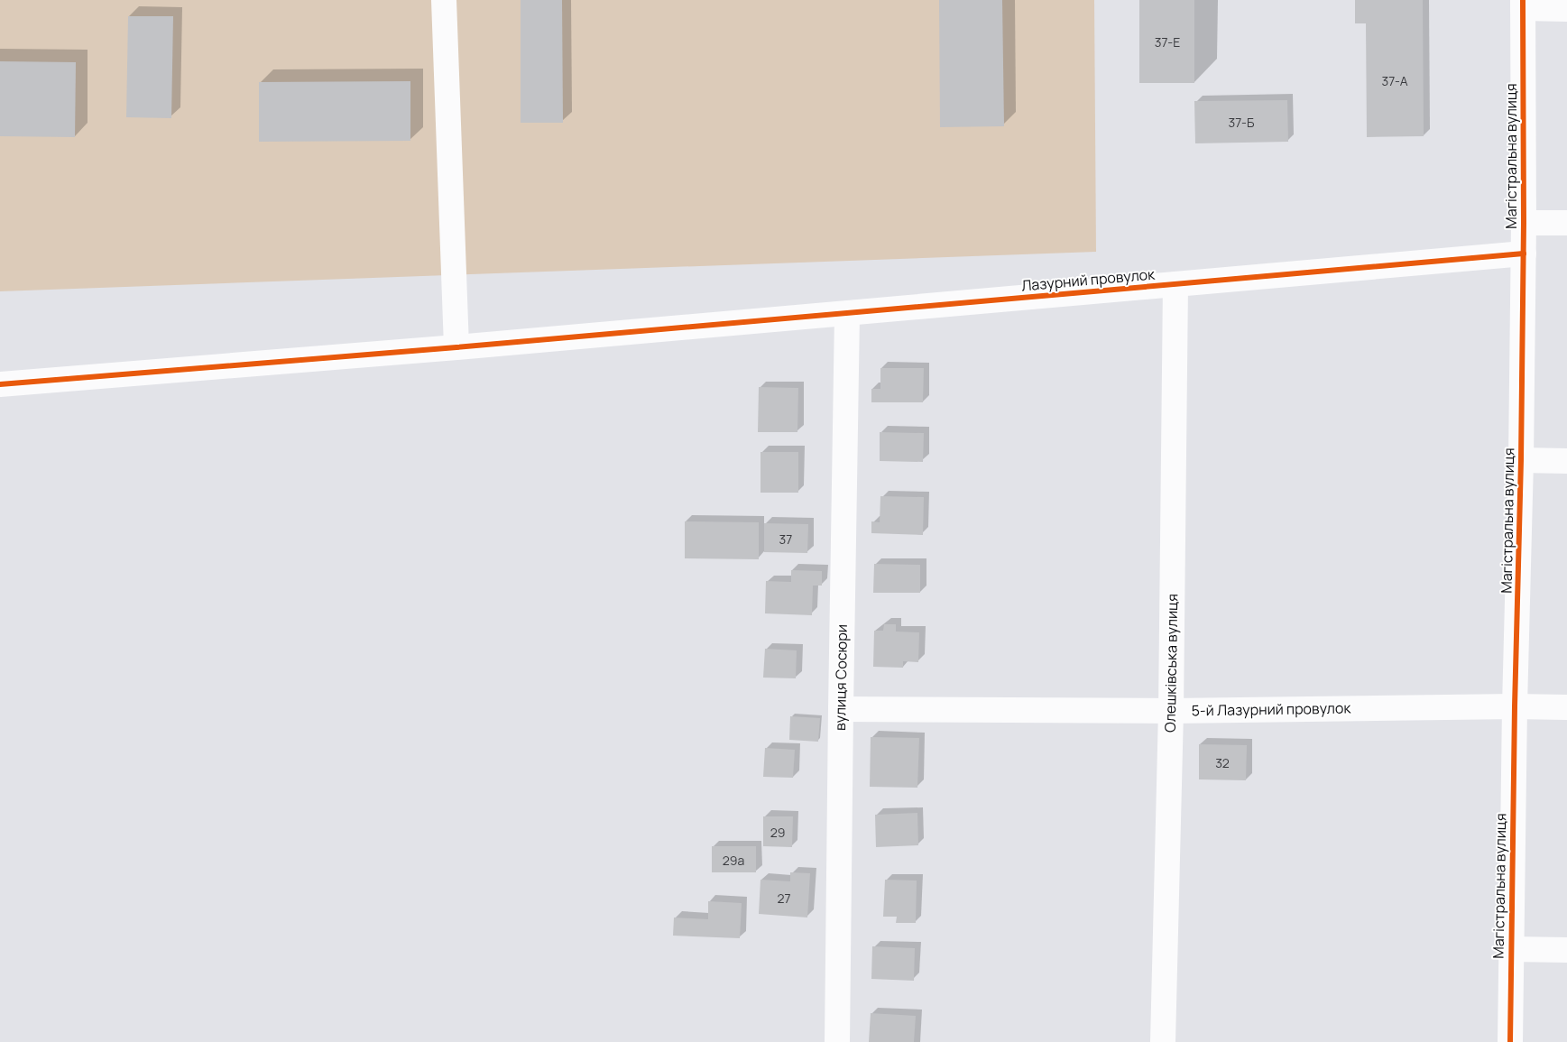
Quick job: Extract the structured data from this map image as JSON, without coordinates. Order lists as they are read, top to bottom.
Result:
{
  "streets": {
    "street": [
      "Магістральна вулиця",
      "Лазурний провулок",
      "Олешківська вулиця",
      "вулиця Сосюри",
      "5-й Лазурний провулок"
    ]
  },
  "crossings": [
    ["Магістральна вулиця", "Лазурний провулок"],
    ["Магістральна вулиця", "5-й Лазурний провулок"],
    ["Лазурний провулок", "Олешківська вулиця"],
    ["Лазурний провулок", "вулиця Сосюри"],
    ["Олешківська вулиця", "5-й Лазурний провулок"],
    ["вулиця Сосюри", "5-й Лазурний провулок"]
  ],
  "house_numbers": [
    "37-Е",
    "37-А",
    "37-Б",
    "37",
    "32",
    "29",
    "29а",
    "27"
  ]
}
